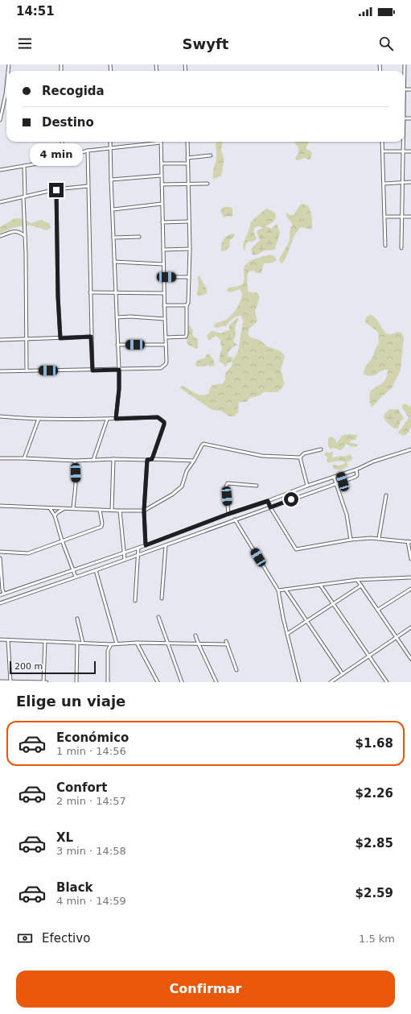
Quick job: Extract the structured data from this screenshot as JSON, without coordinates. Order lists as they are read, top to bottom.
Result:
{
  "scale_bar": "200 m",
  "page": {
    "status": "14:51",
    "header": "Swyft",
    "banner": ["Recogida", "Destino"],
    "bubble": "4 min",
    "scale": "200 m",
    "heading": "Elige un viaje",
    "list": [
      {
        "name": "Económico",
        "note": "1 min · 14:56",
        "value": "$1.68"
      },
      {
        "name": "Confort",
        "note": "2 min · 14:57",
        "value": "$2.26"
      },
      {
        "name": "XL",
        "note": "3 min · 14:58",
        "value": "$2.85"
      },
      {
        "name": "Black",
        "note": "4 min · 14:59",
        "value": "$2.59"
      }
    ],
    "pay": ["Efectivo", "1.5 km"],
    "buttons": "Confirmar"
  }
}
